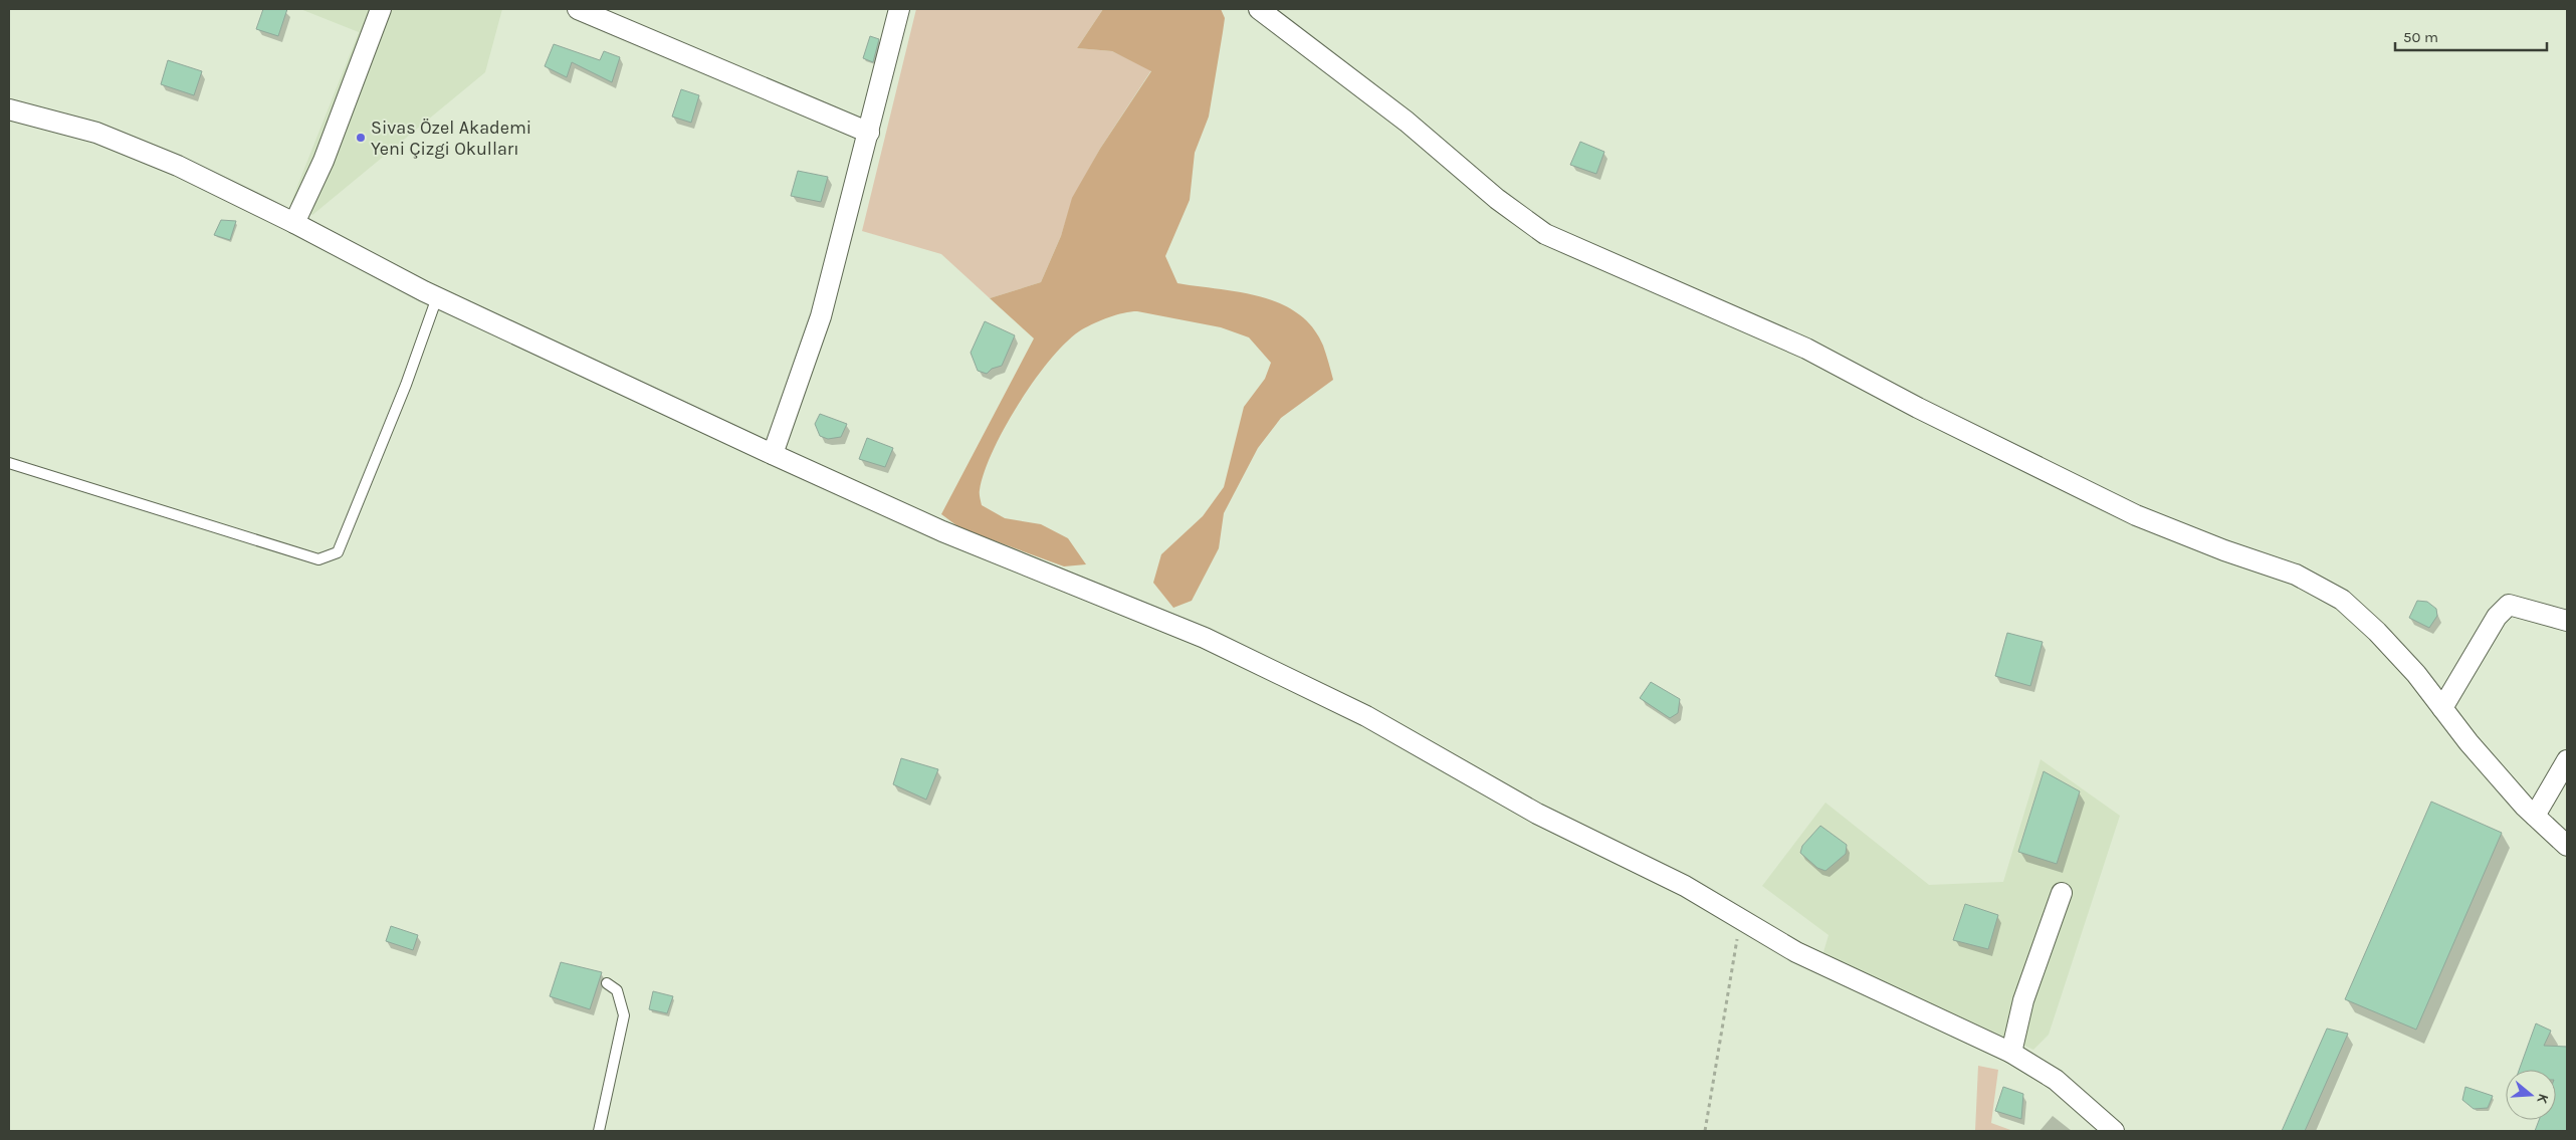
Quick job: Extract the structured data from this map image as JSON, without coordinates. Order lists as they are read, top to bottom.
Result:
{
  "places": ["Sivas Özel Akademi Yeni Çizgi Okulları"],
  "scale_bar": "50 m",
  "north": "right"
}
